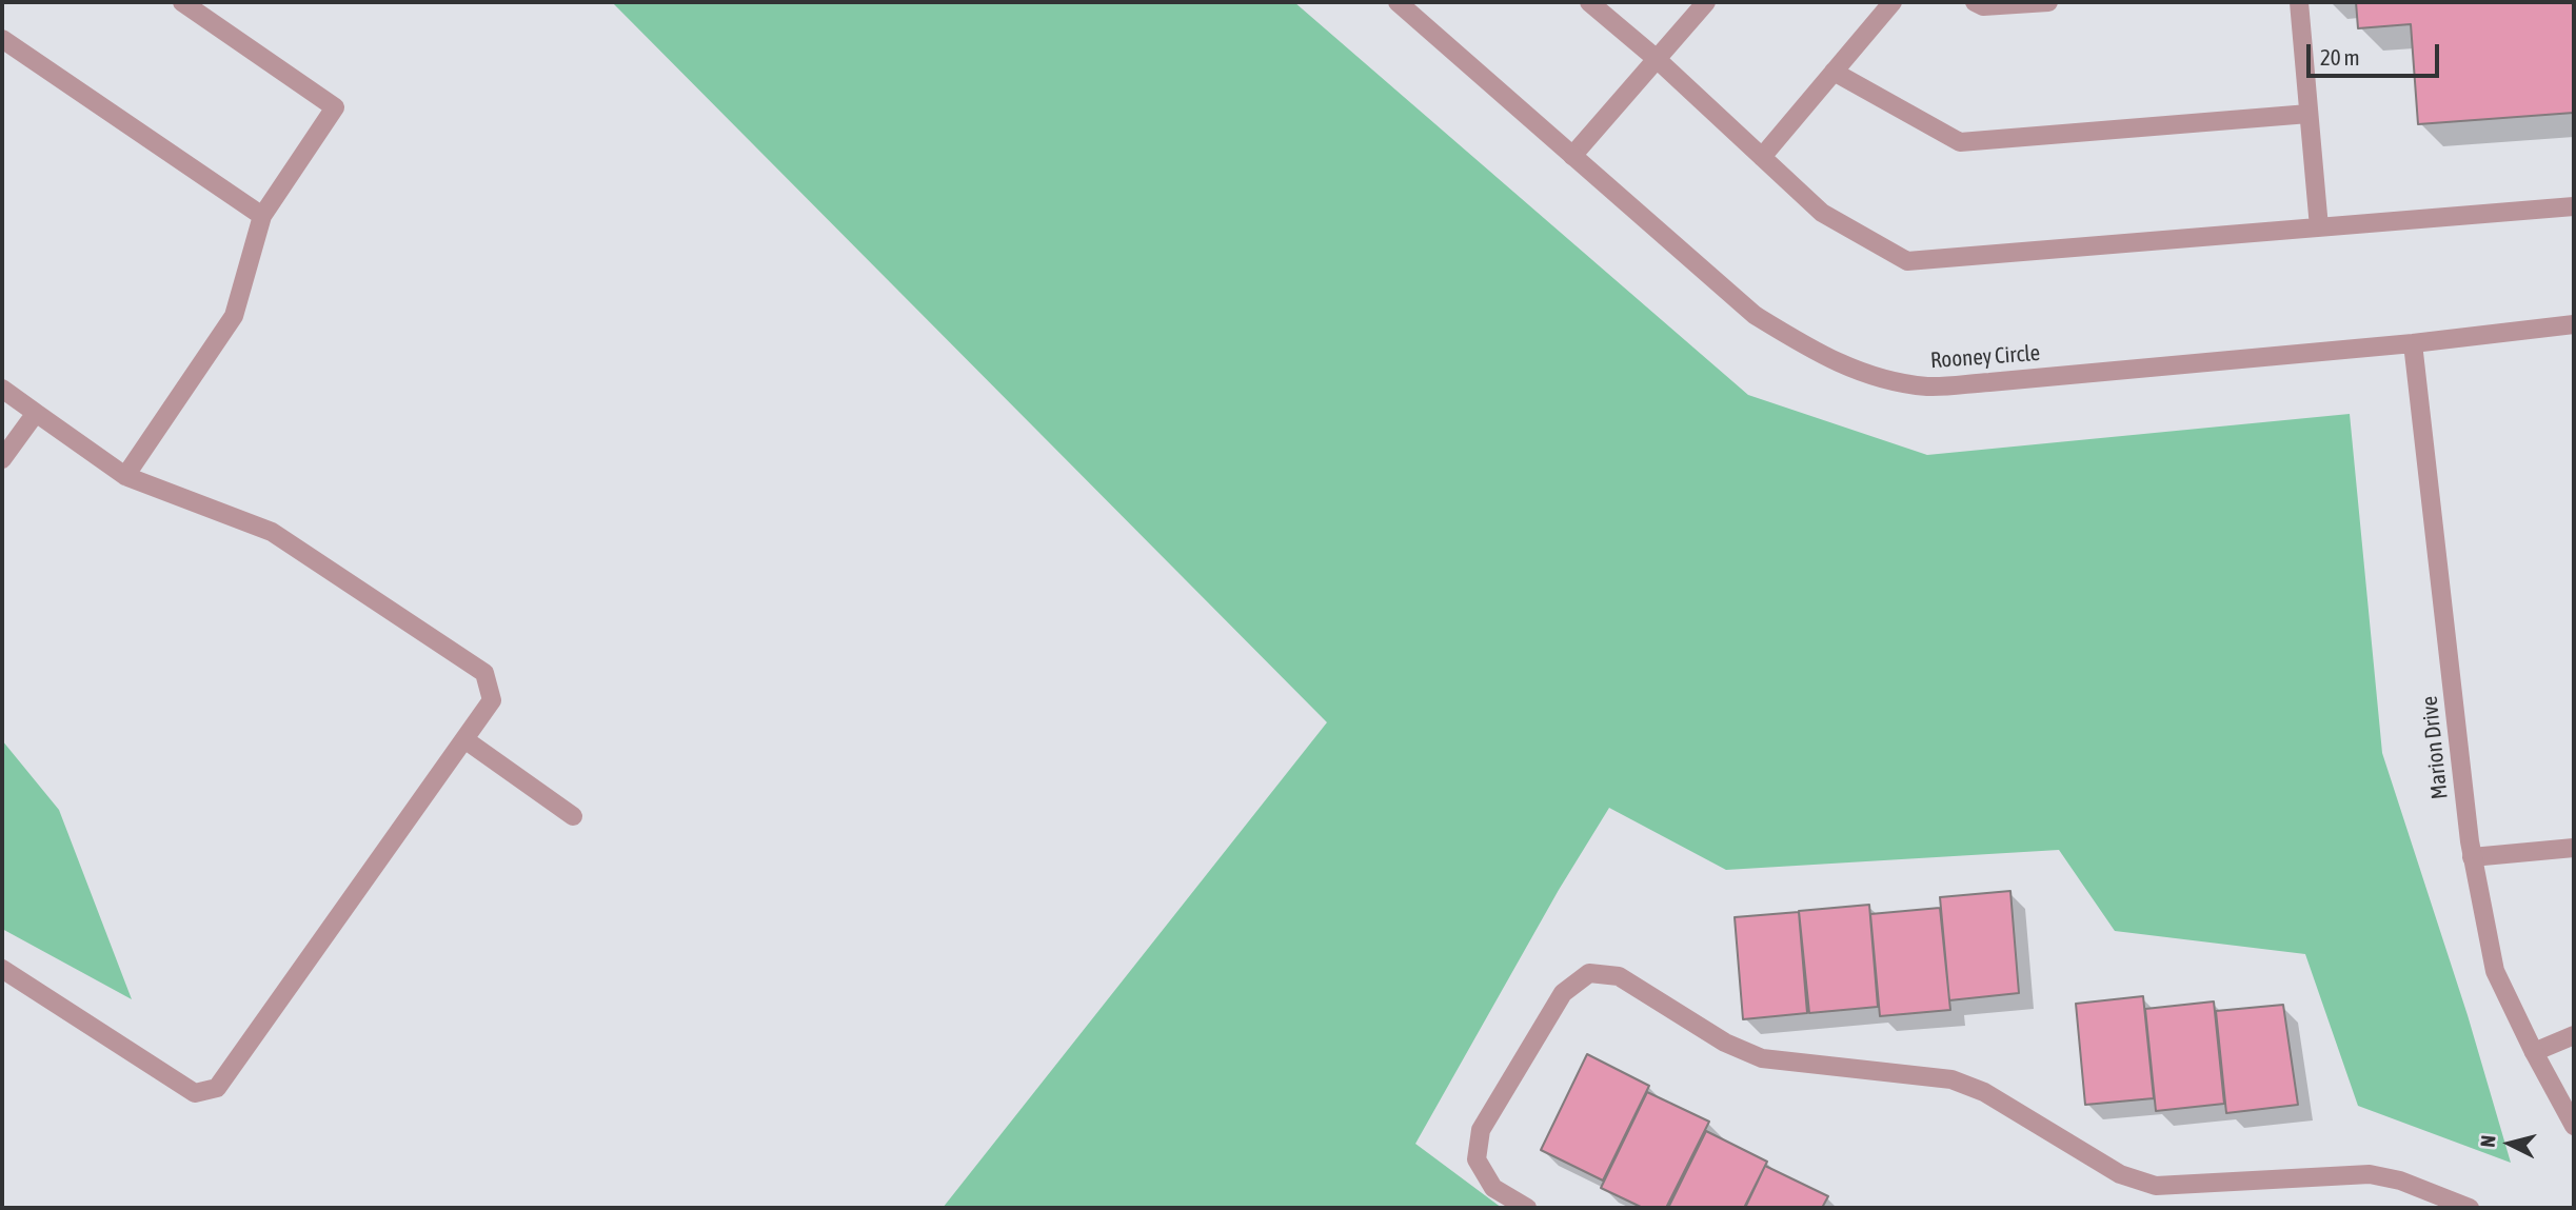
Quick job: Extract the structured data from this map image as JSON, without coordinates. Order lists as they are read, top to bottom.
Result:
{
  "streets": {
    "street": ["Rooney Circle", "Marion Drive"]
  },
  "crossings": [
    ["Rooney Circle", "Marion Drive"]
  ],
  "scale_bar": "20 m",
  "north": "left"
}
